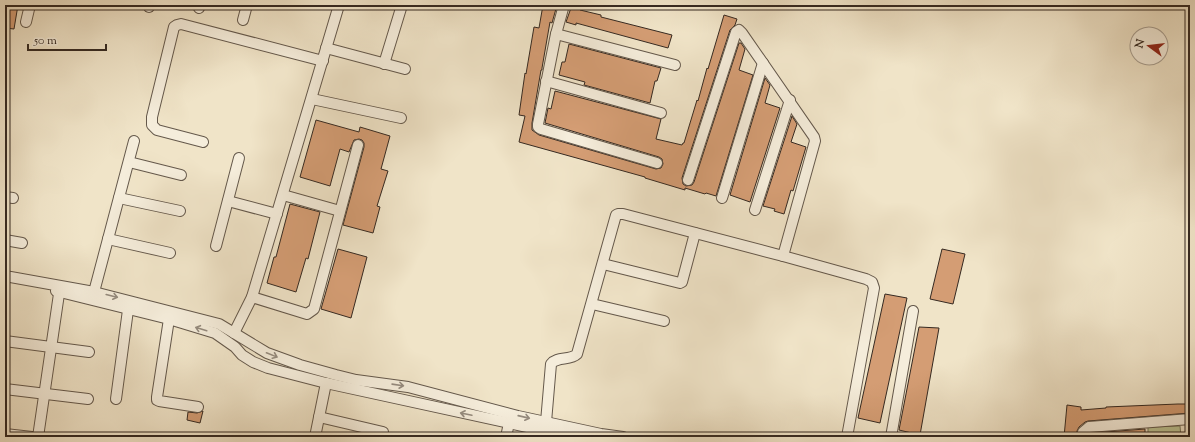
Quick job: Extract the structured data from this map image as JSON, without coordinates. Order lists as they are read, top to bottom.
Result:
{
  "scale_bar": "50 m",
  "north": "left"
}
